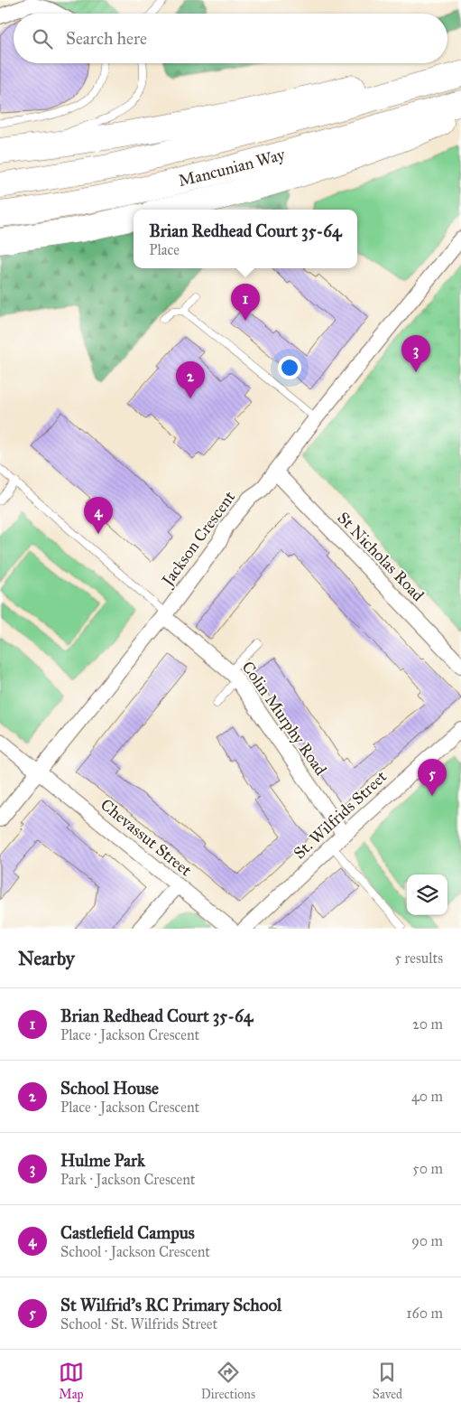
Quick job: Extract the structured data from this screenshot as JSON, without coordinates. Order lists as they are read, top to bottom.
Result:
{
  "streets": {
    "highway": ["Mancunian Way"],
    "street": [
      "Jackson Crescent",
      "St Nicholas Road",
      "Colin Murphy Road",
      "St. Wilfrids Street",
      "Chevassut Street"
    ]
  },
  "crossings": [
    ["Jackson Crescent", "St Nicholas Road"],
    ["Jackson Crescent", "Colin Murphy Road"],
    ["Jackson Crescent", "Chevassut Street"],
    ["Colin Murphy Road", "St. Wilfrids Street"]
  ],
  "page": {
    "search": "Search here",
    "popup": ["Brian Redhead Court 35-64", "Place"],
    "pins": [
      "1",
      "3",
      "2",
      "4",
      "5"
    ],
    "heading": ["Nearby", "5 results"],
    "list": [
      {
        "mark": "1",
        "name": "Brian Redhead Court 35-64",
        "note": "Place · Jackson Crescent",
        "value": "20 m"
      },
      {
        "mark": "2",
        "name": "School House",
        "note": "Place · Jackson Crescent",
        "value": "40 m"
      },
      {
        "mark": "3",
        "name": "Hulme Park",
        "note": "Park · Jackson Crescent",
        "value": "50 m"
      },
      {
        "mark": "4",
        "name": "Castlefield Campus",
        "note": "School · Jackson Crescent",
        "value": "90 m"
      },
      {
        "mark": "5",
        "name": "St Wilfrid's RC Primary School",
        "note": "School · St. Wilfrids Street",
        "value": "160 m"
      }
    ],
    "nav": ["Map", "Directions", "Saved"]
  }
}
